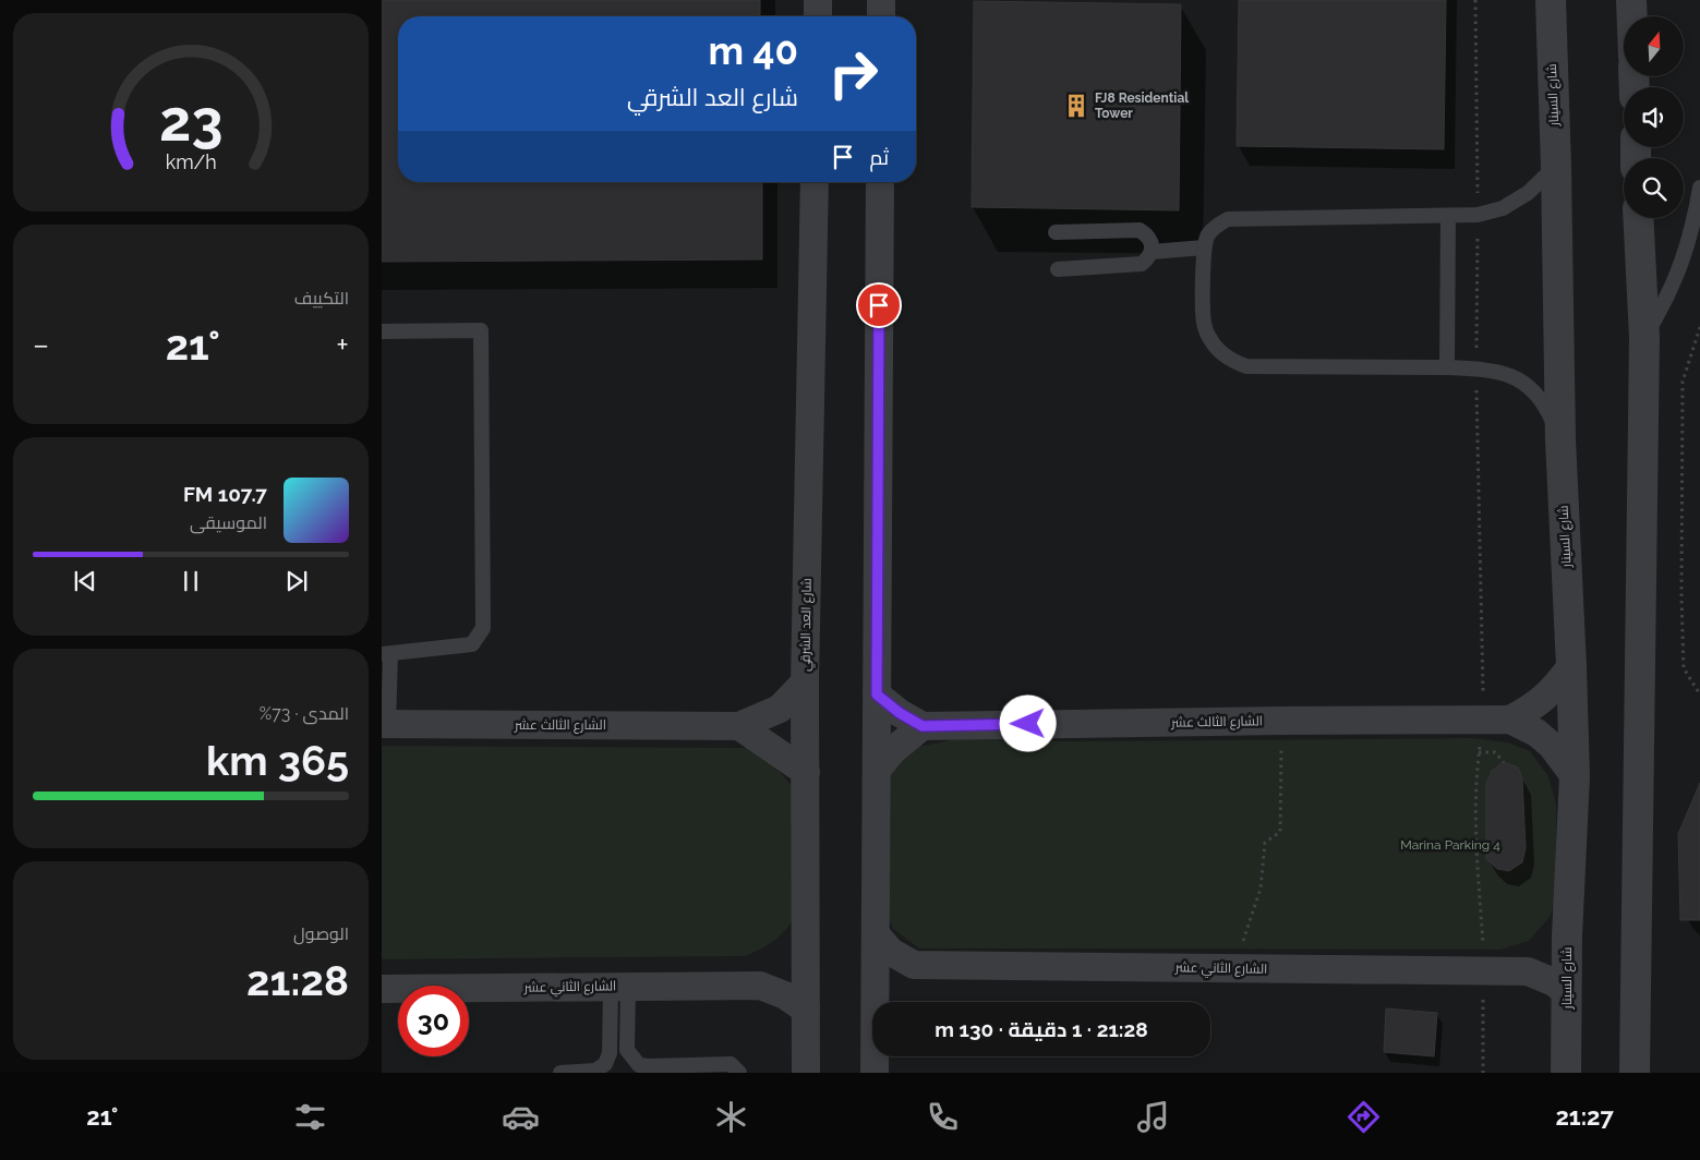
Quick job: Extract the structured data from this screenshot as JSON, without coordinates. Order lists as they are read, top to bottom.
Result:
{
  "streets": {
    "street": [
      "شارع السينار",
      "شارع العد الشرقي",
      "الشارع الثالث عشر",
      "الشارع الثاني عشر"
    ]
  },
  "crossings": [
    ["شارع السينار", "الشارع الثالث عشر"],
    ["شارع السينار", "الشارع الثاني عشر"],
    ["شارع العد الشرقي", "الشارع الثالث عشر"],
    ["شارع العد الشرقي", "الشارع الثاني عشر"]
  ],
  "parks": ["Marina Parking 4"],
  "places": {
    "building": ["FJ8 Residential Tower"]
  },
  "north": "top",
  "page": {
    "turn": ["40 m", "شارع العد الشرقي"],
    "then": "ثم",
    "tile": [
      "التكييف",
      ["المدى · 73%", "365 km"],
      ["الوصول", "21:28"]
    ],
    "heat": ["−", "21°", "+"],
    "song": ["107.7 FM", "الموسيقى"],
    "limit": "30",
    "trip": "21:28 · 1 دقيقة · 130 m",
    "tabs": ["21:27", "21°"],
    "gauge": ["23", "km/h"]
  }
}
